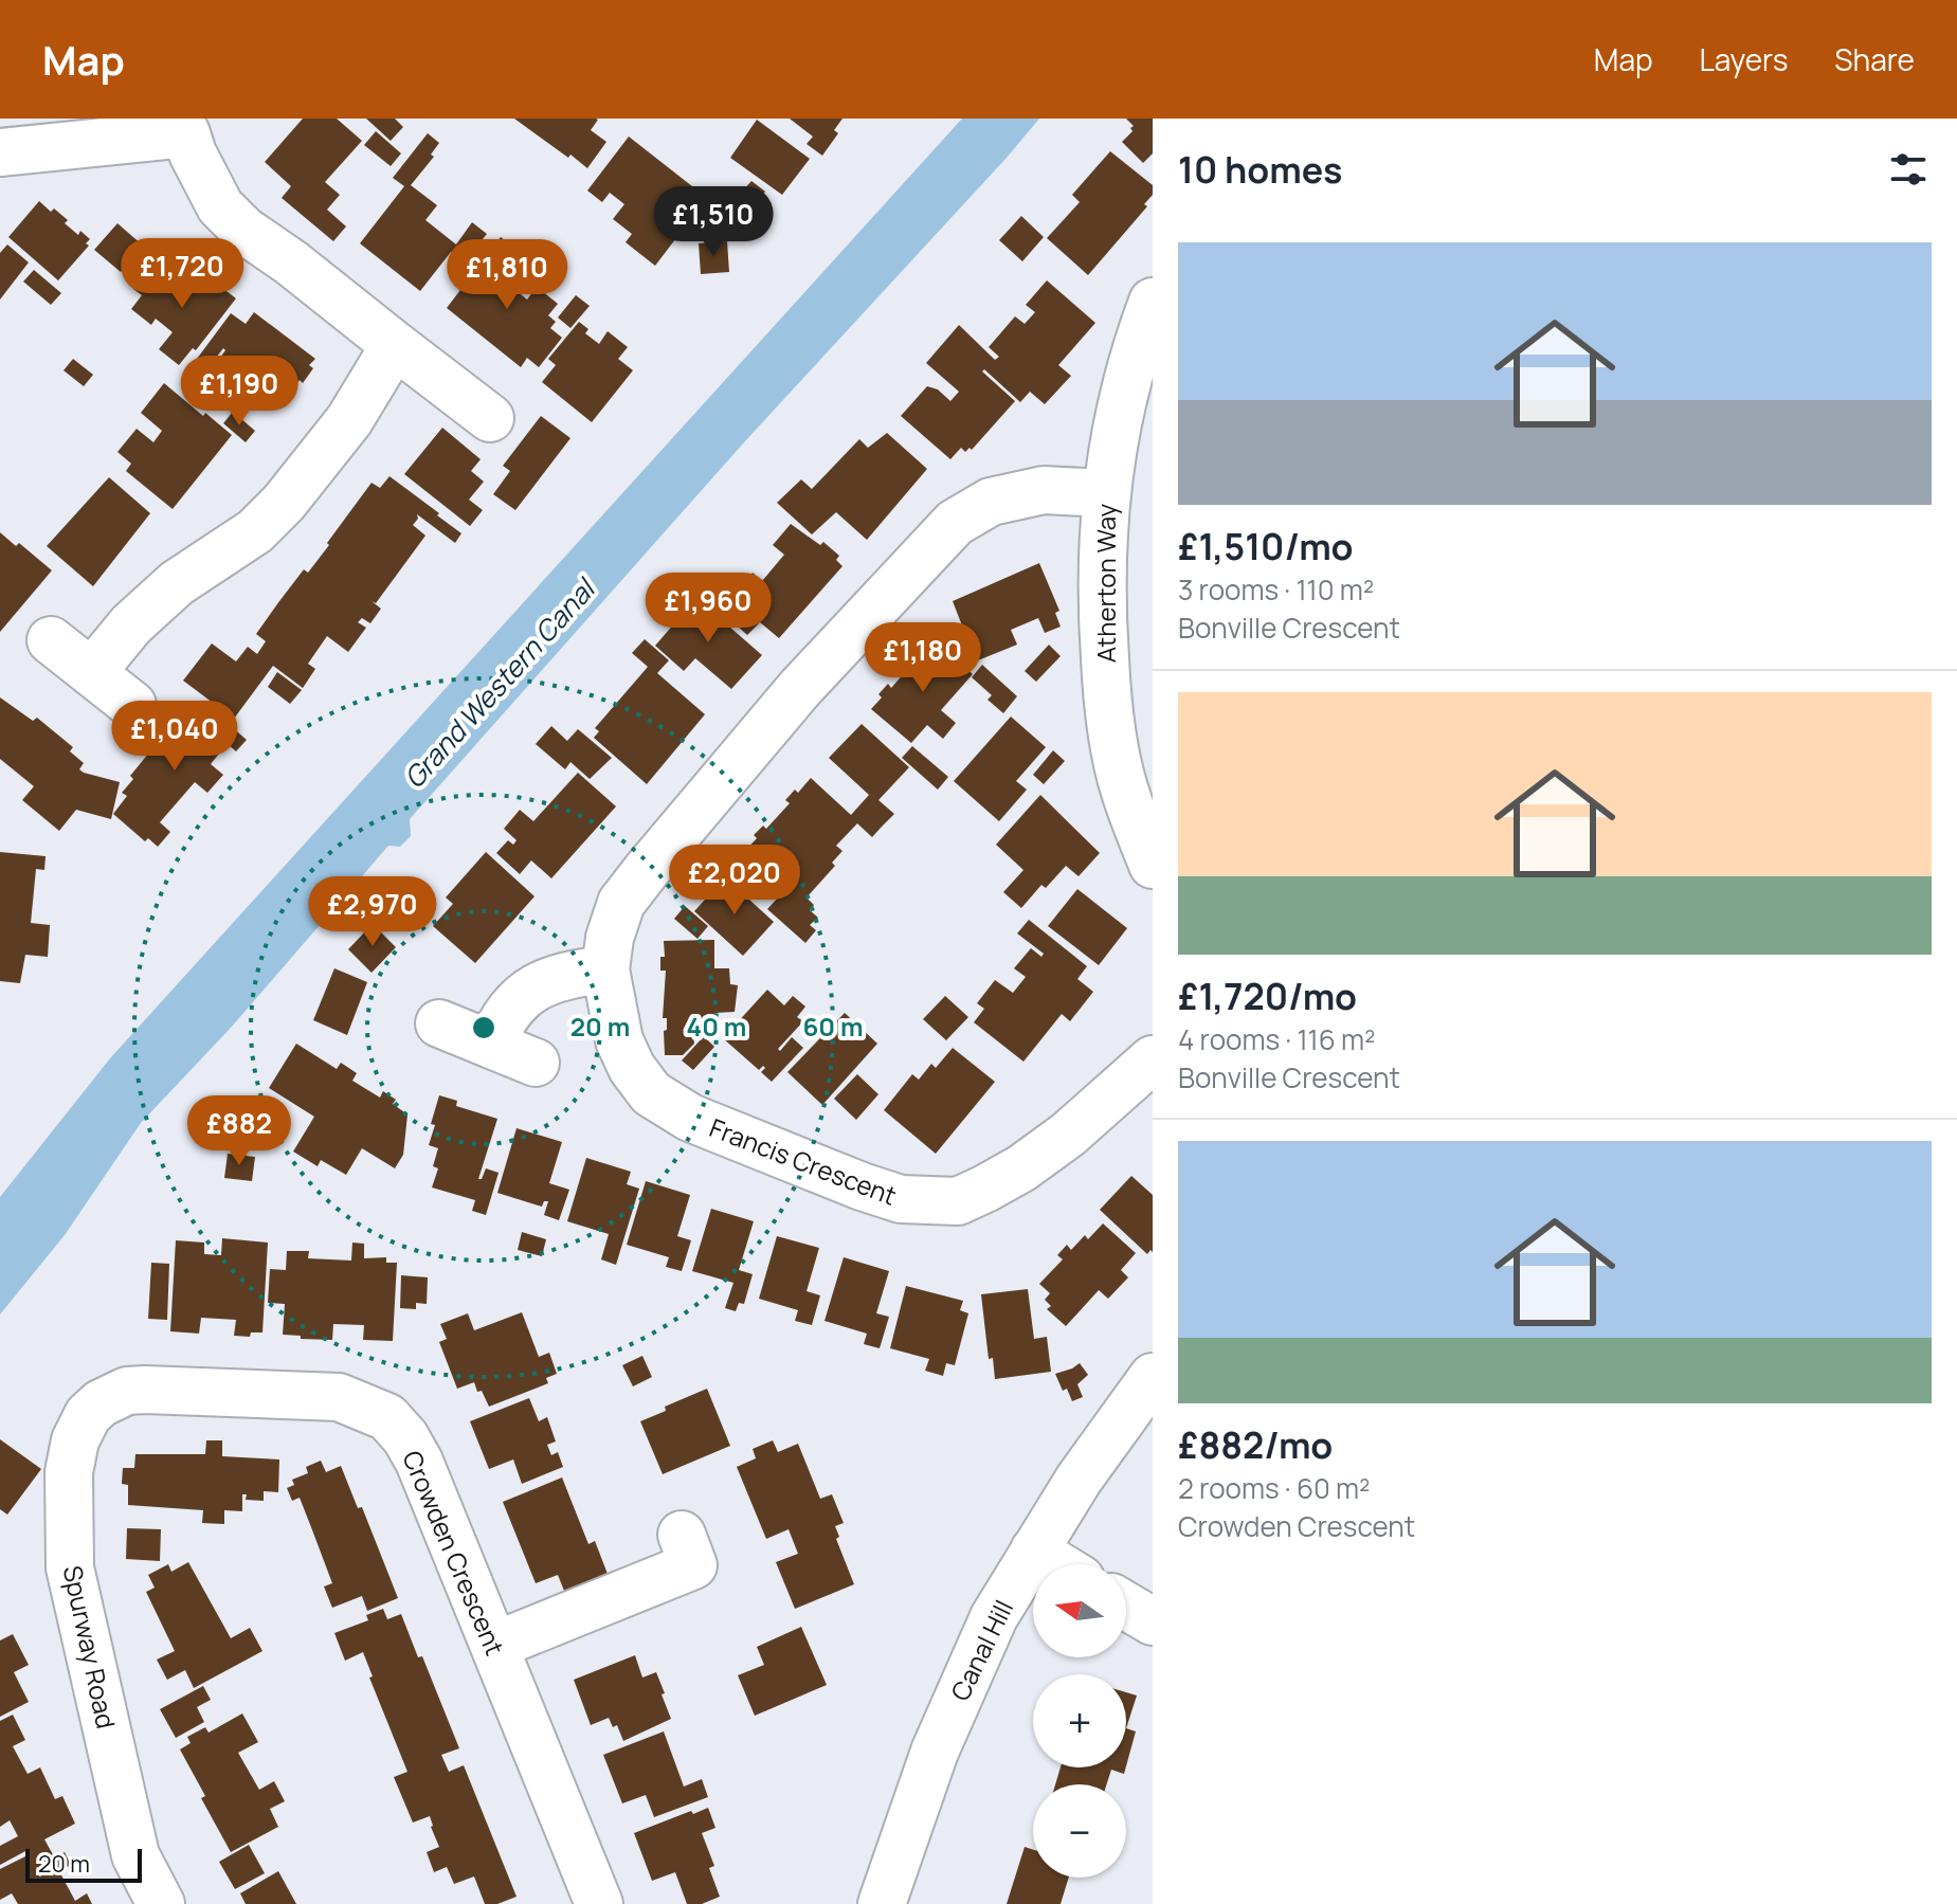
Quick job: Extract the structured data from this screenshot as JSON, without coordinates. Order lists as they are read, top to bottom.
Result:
{
  "streets": {
    "street": [
      "Atherton Way",
      "Francis Crescent",
      "Crowden Crescent",
      "Spurway Road",
      "Canal Hill"
    ]
  },
  "crossings": [
    ["Atherton Way", "Francis Crescent"],
    ["Crowden Crescent", "Spurway Road"]
  ],
  "water": ["Grand Western Canal"],
  "scale_bar": "20 m",
  "north": "left",
  "page": {
    "header": "Map",
    "nav": ["Map", "Layers", "Share"],
    "heading": "10 homes",
    "price": [
      "£1,510",
      "£1,720",
      "£1,810",
      "£1,190",
      "£1,960",
      "£1,180",
      "£1,040",
      "£2,020",
      "£2,970",
      "£882"
    ],
    "list": [
      {
        "name": "£1,510/mo",
        "note": "3 rooms · 110 m² · Bonville Crescent"
      },
      {
        "name": "£1,720/mo",
        "note": "4 rooms · 116 m² · Bonville Crescent"
      },
      {
        "name": "£882/mo",
        "note": "2 rooms · 60 m² · Crowden Crescent"
      }
    ],
    "map_buttons": ["+", "−"],
    "scale": "20 m"
  },
  "rings": ["20 m", "40 m", "60 m"]
}
